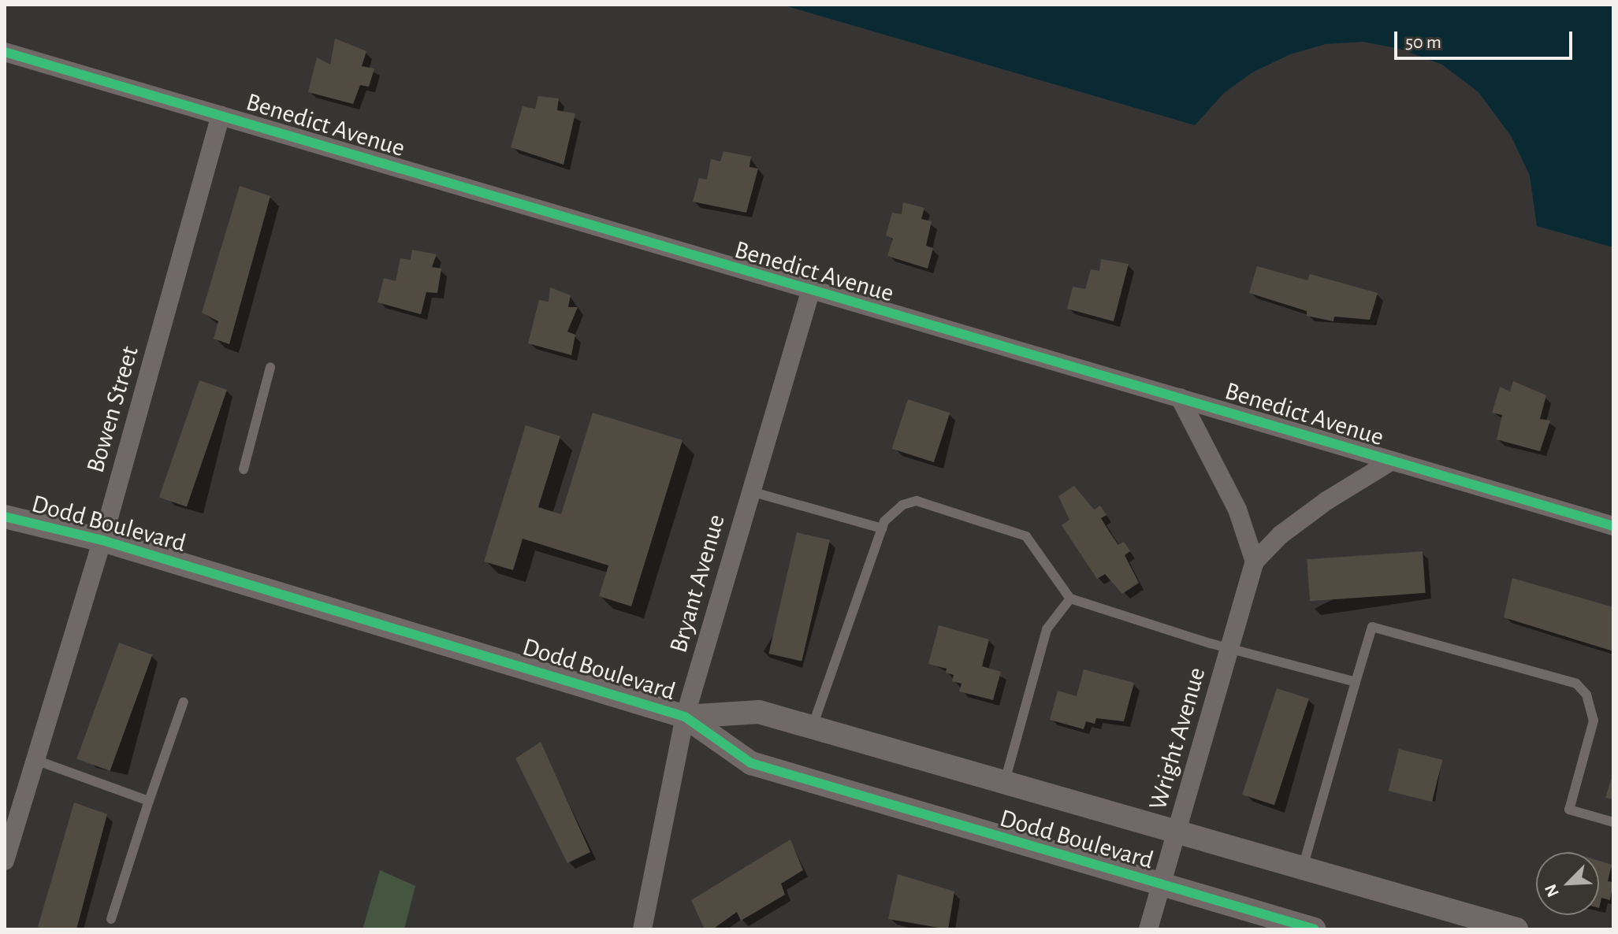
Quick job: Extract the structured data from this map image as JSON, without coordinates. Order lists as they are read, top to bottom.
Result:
{
  "streets": {
    "street": [
      "Benedict Avenue",
      "Bowen Street",
      "Dodd Boulevard",
      "Bryant Avenue",
      "Wright Avenue"
    ]
  },
  "crossings": [
    ["Benedict Avenue", "Bowen Street"],
    ["Benedict Avenue", "Bryant Avenue"],
    ["Benedict Avenue", "Wright Avenue"],
    ["Bowen Street", "Dodd Boulevard"],
    ["Dodd Boulevard", "Bryant Avenue"],
    ["Dodd Boulevard", "Wright Avenue"]
  ],
  "scale_bar": "50 m",
  "north": "bottom left"
}
